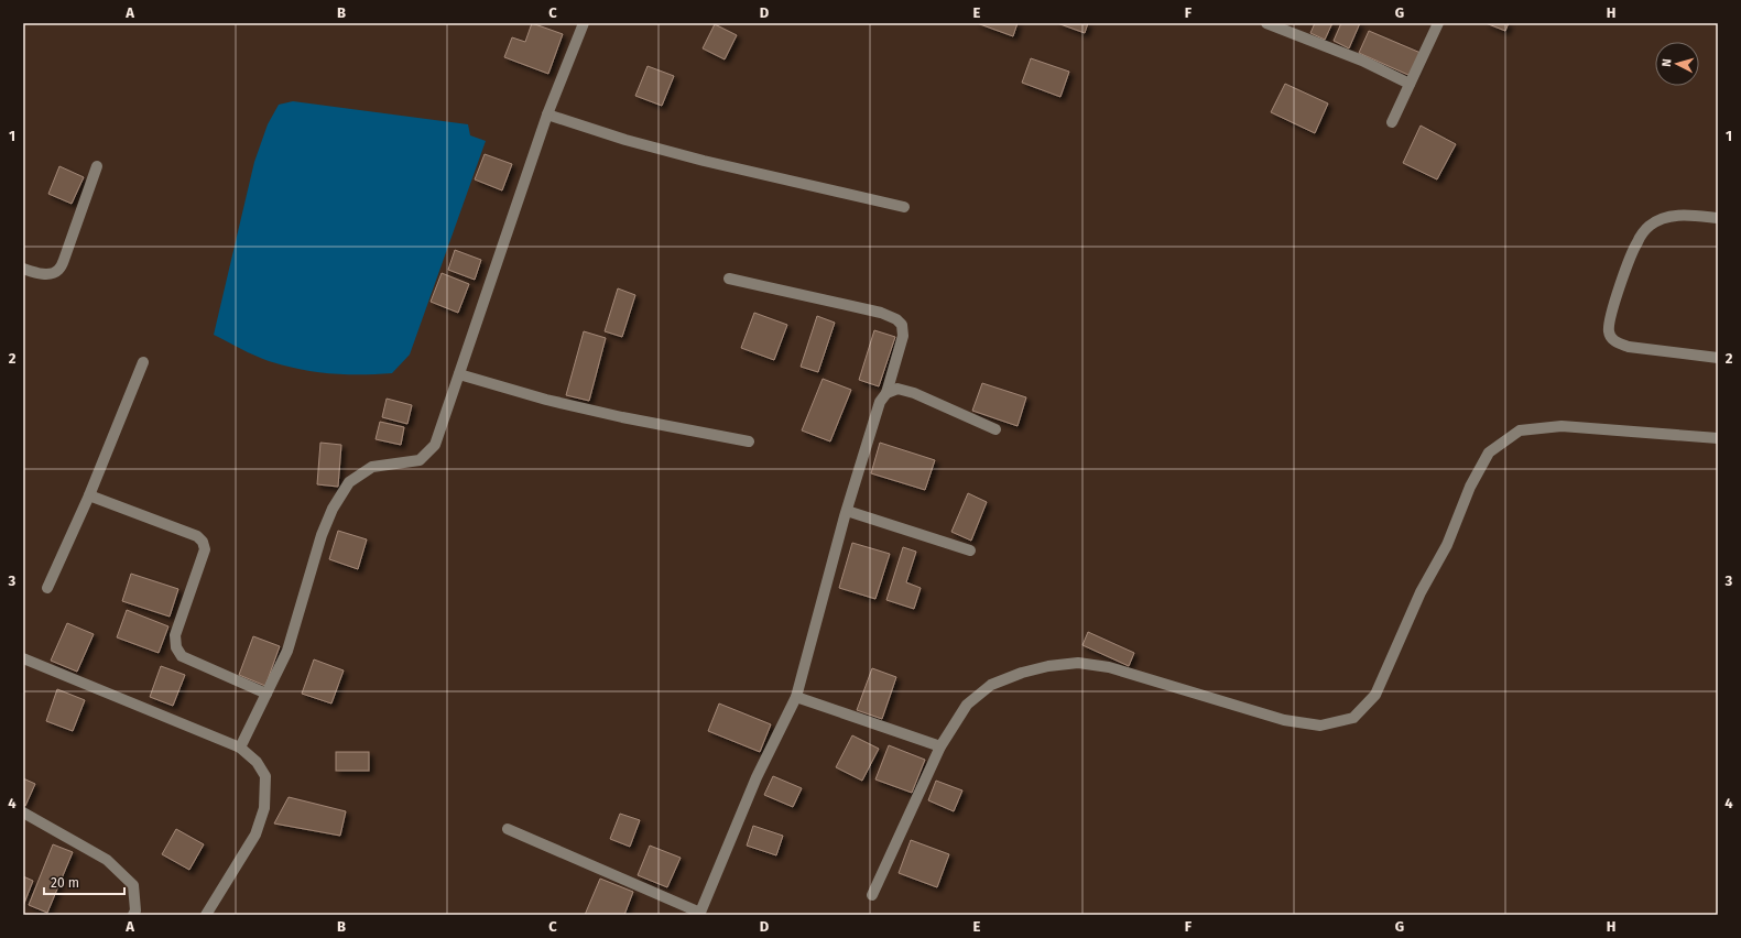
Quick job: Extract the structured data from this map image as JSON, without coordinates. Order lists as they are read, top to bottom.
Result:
{
  "scale_bar": "20 m",
  "north": "left",
  "grid": {
    "columns": [
      "A",
      "B",
      "C",
      "D",
      "E",
      "F",
      "G",
      "H"
    ],
    "rows": [
      "1",
      "2",
      "3",
      "4"
    ]
  }
}
